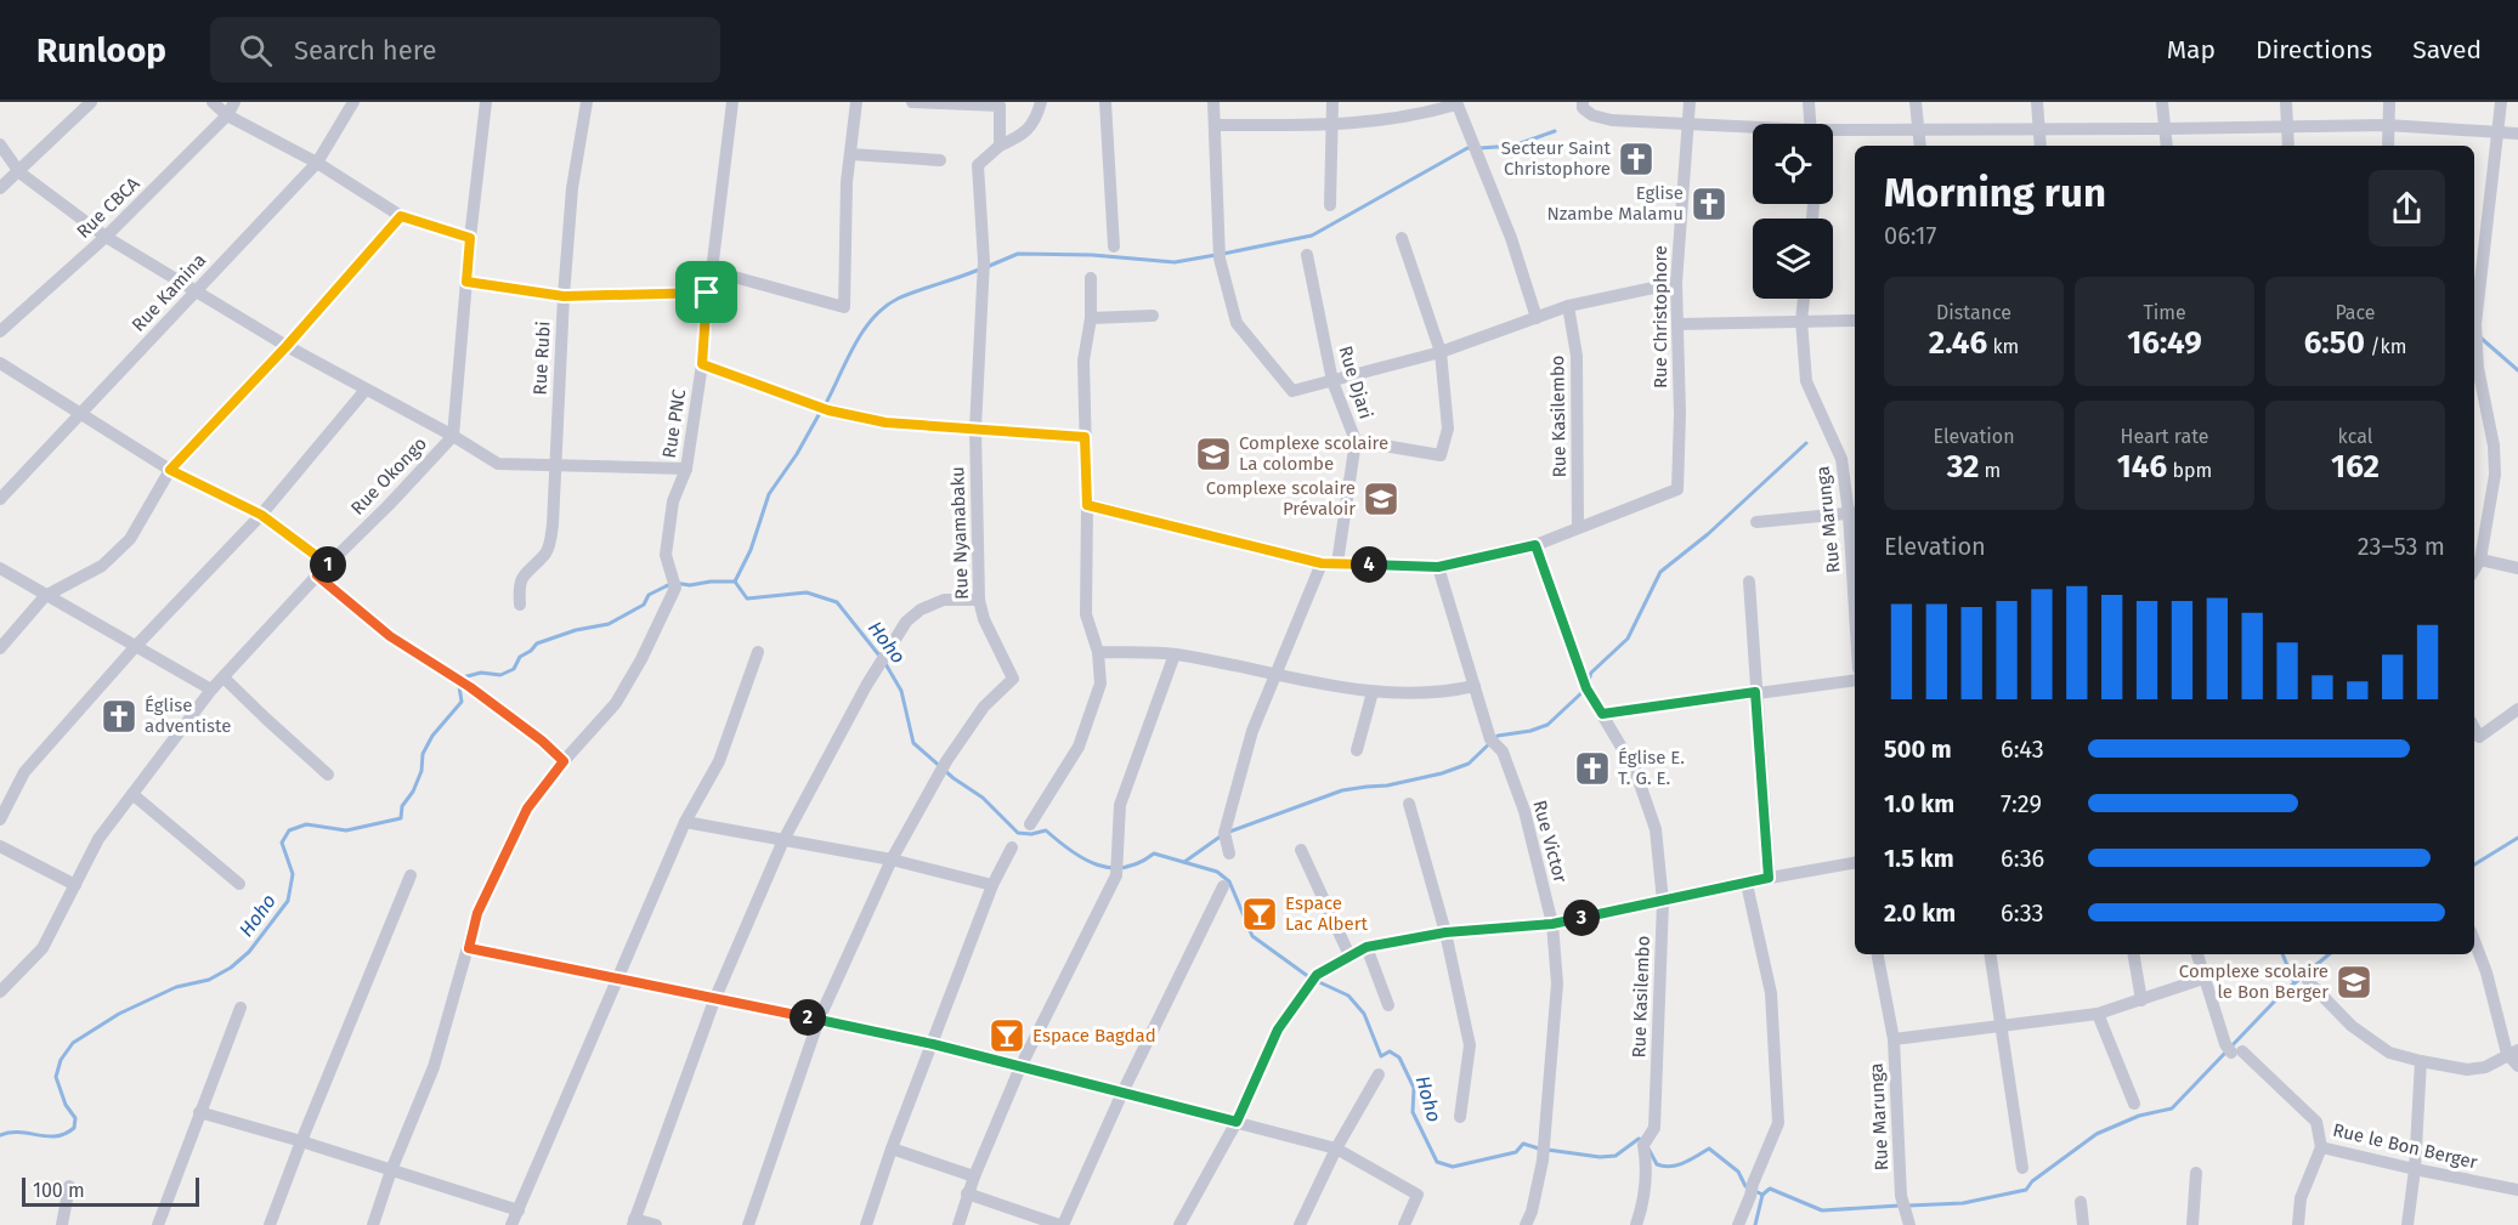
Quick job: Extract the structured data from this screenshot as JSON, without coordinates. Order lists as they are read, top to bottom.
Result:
{
  "streets": {
    "street": [
      "Rue CBCA",
      "Rue Kamina",
      "Rue Christophore",
      "Rue Rubi",
      "Rue Djari",
      "Rue Kasilembo",
      "Rue PNC",
      "Rue Okongo",
      "Rue Marunga",
      "Rue Nyamabaku",
      "Rue Victor",
      "Rue le Bon Berger"
    ]
  },
  "crossings": [
    ["Rue Christophore", "Rue Kasilembo"]
  ],
  "water": ["Hoho"],
  "places": {
    "church": [
      "Secteur Saint Christophore",
      "Eglise Nzambe Malamu",
      "Église adventiste",
      "Église E. T. G. E."
    ],
    "school or university": ["Complexe scolaire La colombe", "Complexe scolaire Prévaloir", "Complexe scolaire le Bon Berger"],
    "bar": ["Espace Lac Albert", "Espace Bagdad"]
  },
  "scale_bar": "100 m",
  "page": {
    "header": "Runloop",
    "search": "Search here",
    "nav": ["Map", "Directions", "Saved"],
    "heading": ["Morning run", "06:17"],
    "stats": [
      ["Distance", "2.46 km"],
      ["Time", "16:49"],
      ["Pace", "6:50 /km"],
      ["Elevation", "32 m"],
      ["Heart rate", "146 bpm"],
      ["kcal", "162"]
    ],
    "chart": ["Elevation", "23–53 m"],
    "pins": [
      "1",
      "4",
      "3",
      "2"
    ],
    "list": [
      {
        "name": "500 m",
        "note": "6:43"
      },
      {
        "name": "1.0 km",
        "note": "7:29"
      },
      {
        "name": "1.5 km",
        "note": "6:36"
      },
      {
        "name": "2.0 km",
        "note": "6:33"
      }
    ],
    "scale": "100 m"
  }
}
